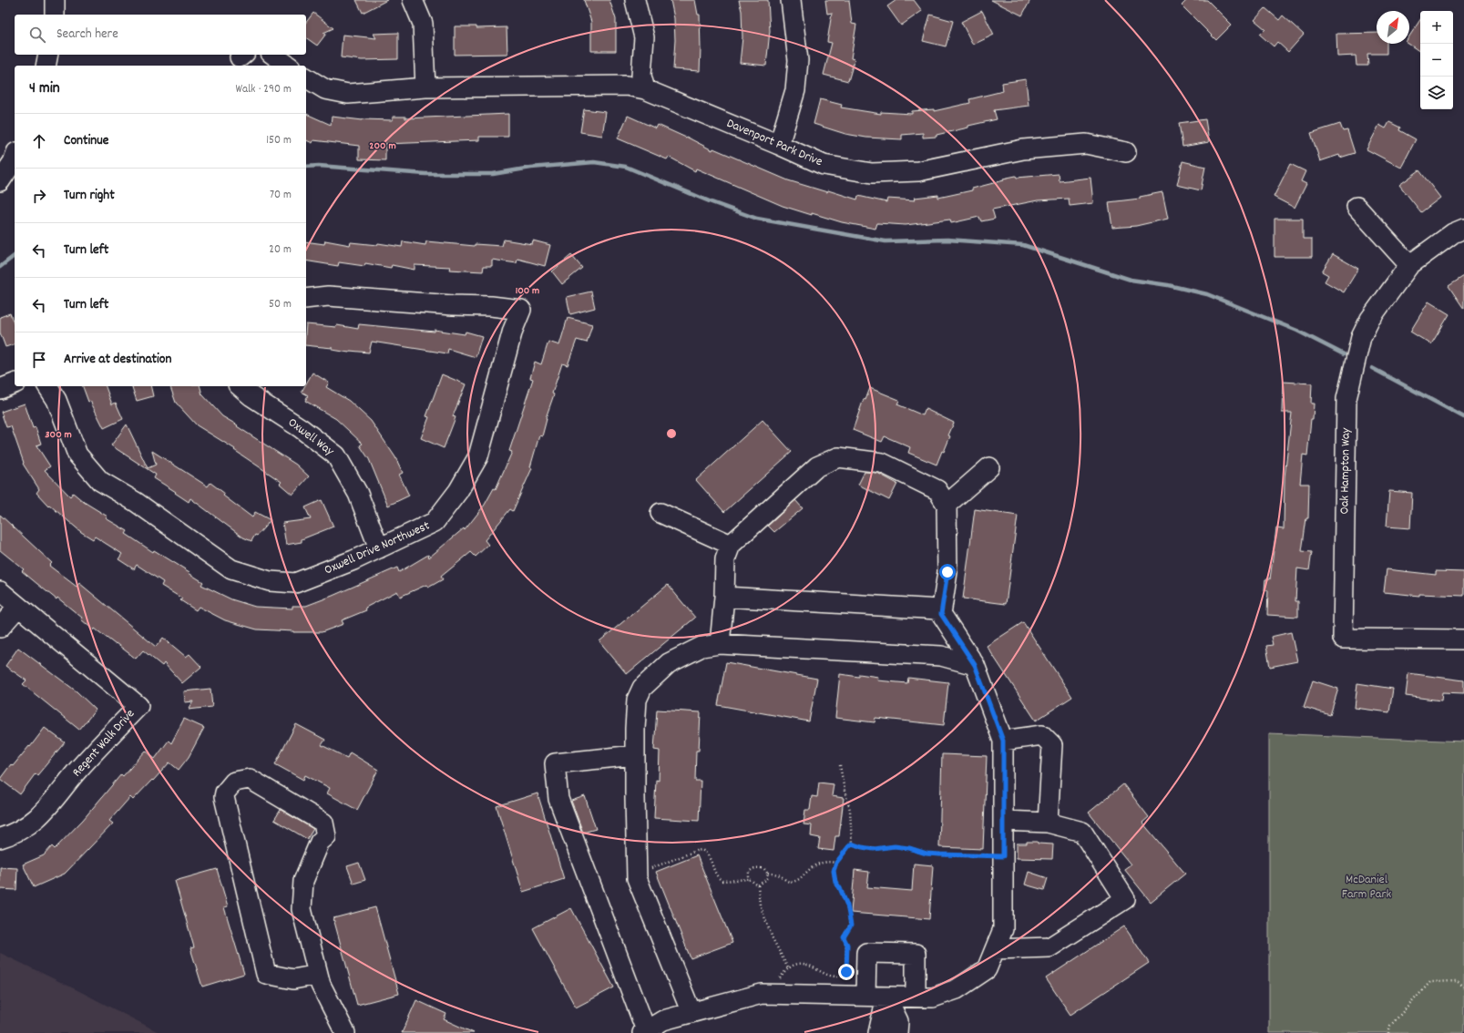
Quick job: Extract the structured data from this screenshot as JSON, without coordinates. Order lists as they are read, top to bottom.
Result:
{
  "streets": {
    "street": [
      "Davenport Park Drive",
      "Oxwell Way",
      "Oak Hampton Way",
      "Oxwell Drive Northwest",
      "Regent Walk Drive"
    ]
  },
  "crossings": [
    ["Oxwell Way", "Oxwell Drive Northwest"]
  ],
  "parks": ["McDaniel Farm Park"],
  "north": "top right",
  "page": {
    "map_buttons": ["+", "−"],
    "search": "Search here",
    "heading": ["4 min", "Walk · 290 m"],
    "list": [
      ["Continue", "150 m"],
      ["Turn right", "70 m"],
      ["Turn left", "20 m"],
      ["Turn left", "50 m"],
      "Arrive at destination"
    ]
  },
  "rings": ["200 m", "100 m", "300 m"]
}
